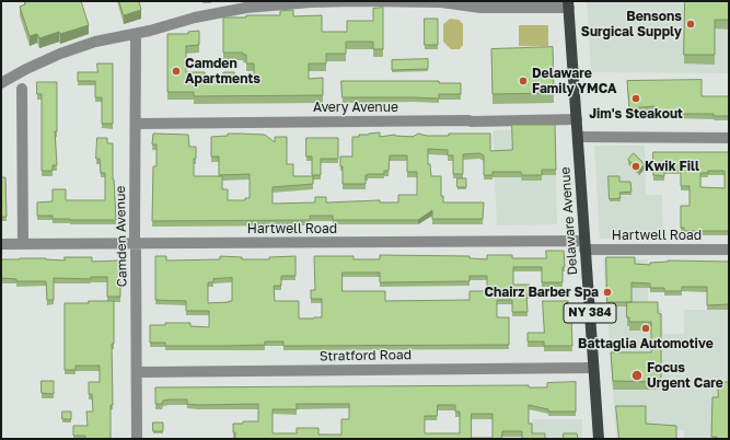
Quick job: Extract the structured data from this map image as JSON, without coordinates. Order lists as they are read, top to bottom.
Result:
{
  "streets": {
    "main road": ["Delaware Avenue", "NY 384"],
    "street": [
      "Avery Avenue",
      "Hartwell Road",
      "Camden Avenue",
      "Stratford Road"
    ]
  },
  "crossings": [
    ["Avery Avenue", "Delaware Avenue"],
    ["Avery Avenue", "Camden Avenue"],
    ["Delaware Avenue", "Hartwell Road"],
    ["Delaware Avenue", "Stratford Road"],
    ["Hartwell Road", "Camden Avenue"],
    ["Camden Avenue", "Stratford Road"]
  ],
  "places": [
    "Bensons Surgical Supply",
    "Camden Apartments",
    "Delaware Family YMCA",
    "Jim's Steakout",
    "Kwik Fill",
    "Chairz Barber Spa",
    "Battaglia Automotive",
    "Focus Urgent Care"
  ]
}
